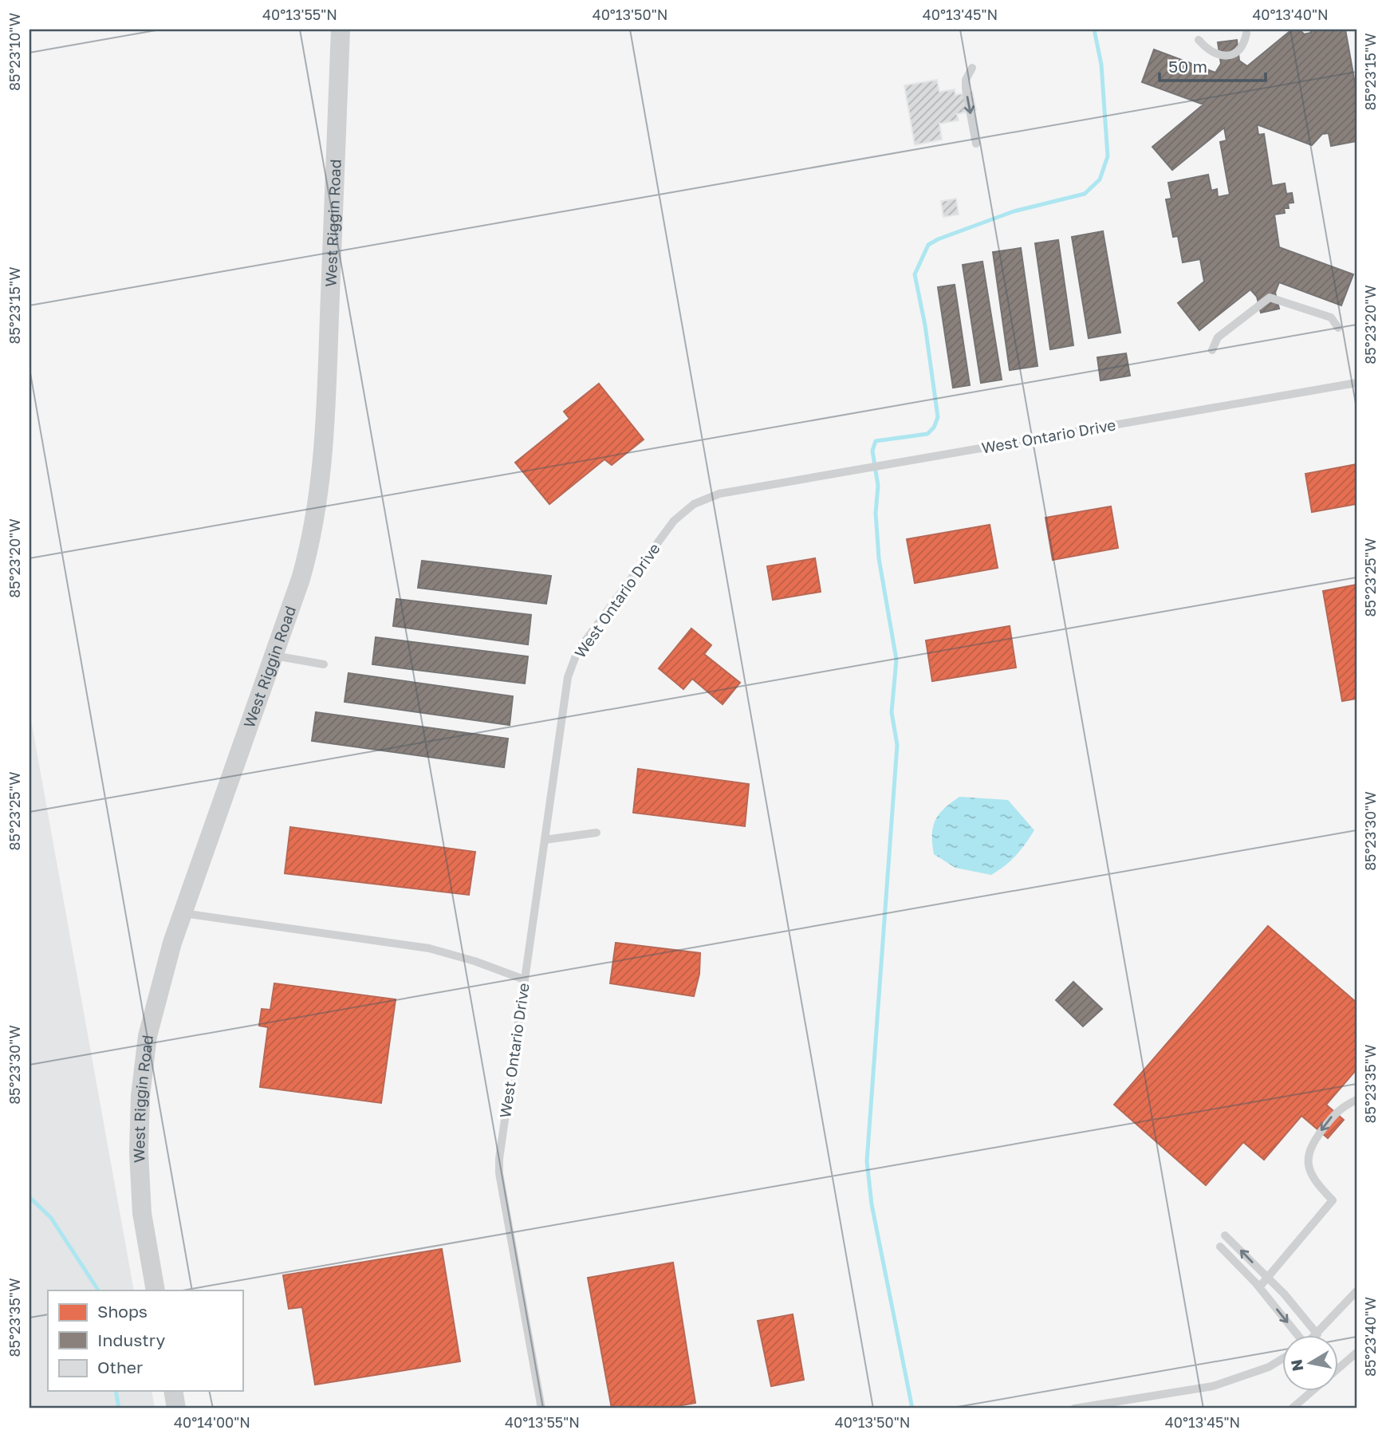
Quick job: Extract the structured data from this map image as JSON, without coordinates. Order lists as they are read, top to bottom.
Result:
{
  "streets": {
    "street": ["West Riggin Road"],
    "lane": ["West Ontario Drive"]
  },
  "legend": ["Shops", "Industry", "Other"],
  "scale_bar": "50 m",
  "north": "left",
  "coordinates": [
    "40°13'55\"N",
    "40°13'50\"N",
    "40°13'45\"N",
    "40°13'40\"N",
    "85°23'10\"W",
    "85°23'15\"W",
    "85°23'20\"W",
    "85°23'25\"W",
    "85°23'30\"W",
    "85°23'35\"W",
    "85°23'40\"W",
    "40°14'00\"N"
  ]
}
